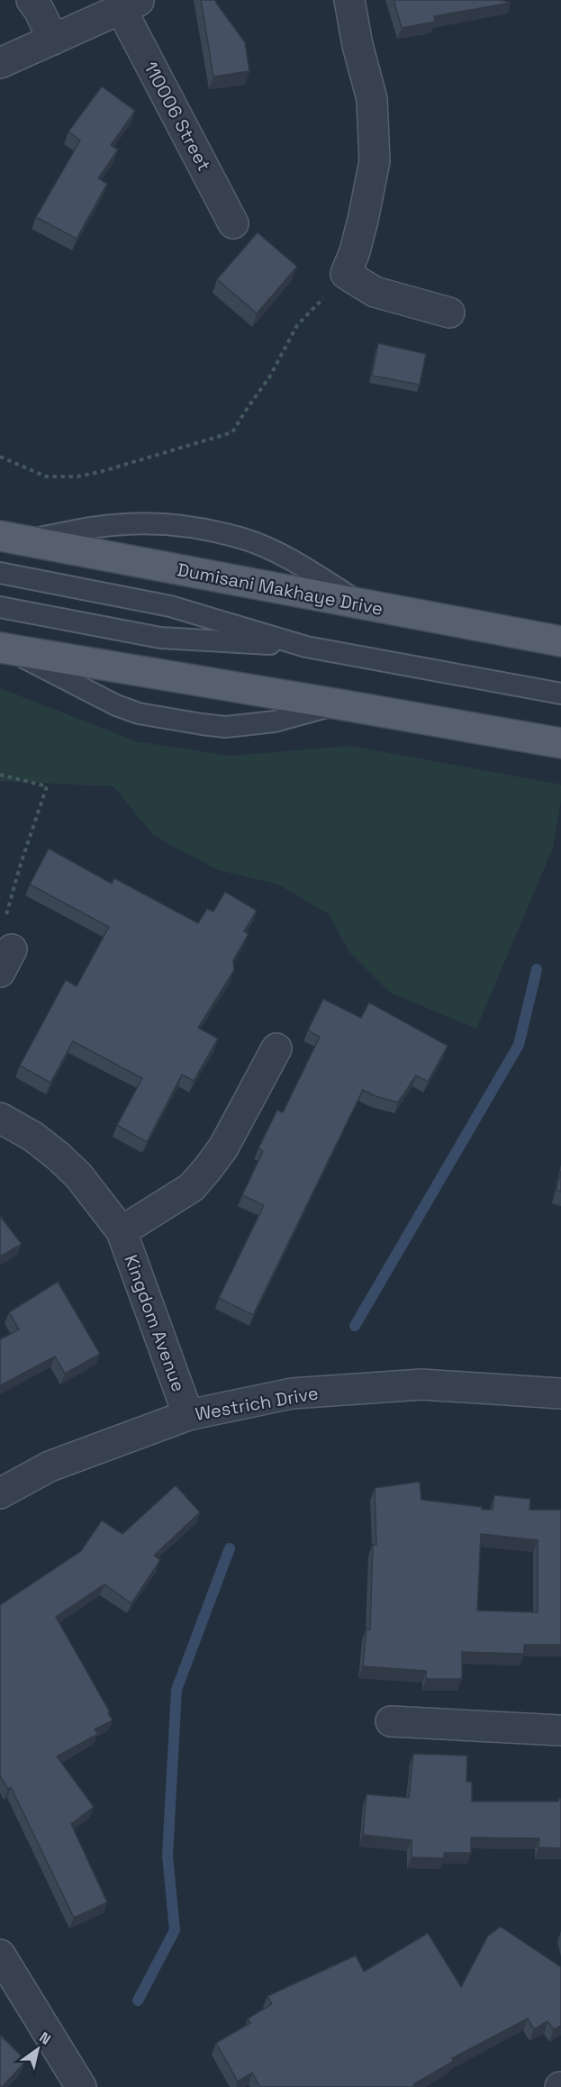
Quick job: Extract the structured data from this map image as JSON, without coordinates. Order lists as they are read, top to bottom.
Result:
{
  "streets": {
    "main road": ["Dumisani Makhaye Drive"],
    "street": ["110006 Street", "Kingdom Avenue", "Westrich Drive"]
  },
  "crossings": [
    ["Kingdom Avenue", "Westrich Drive"]
  ],
  "north": "top right"
}
